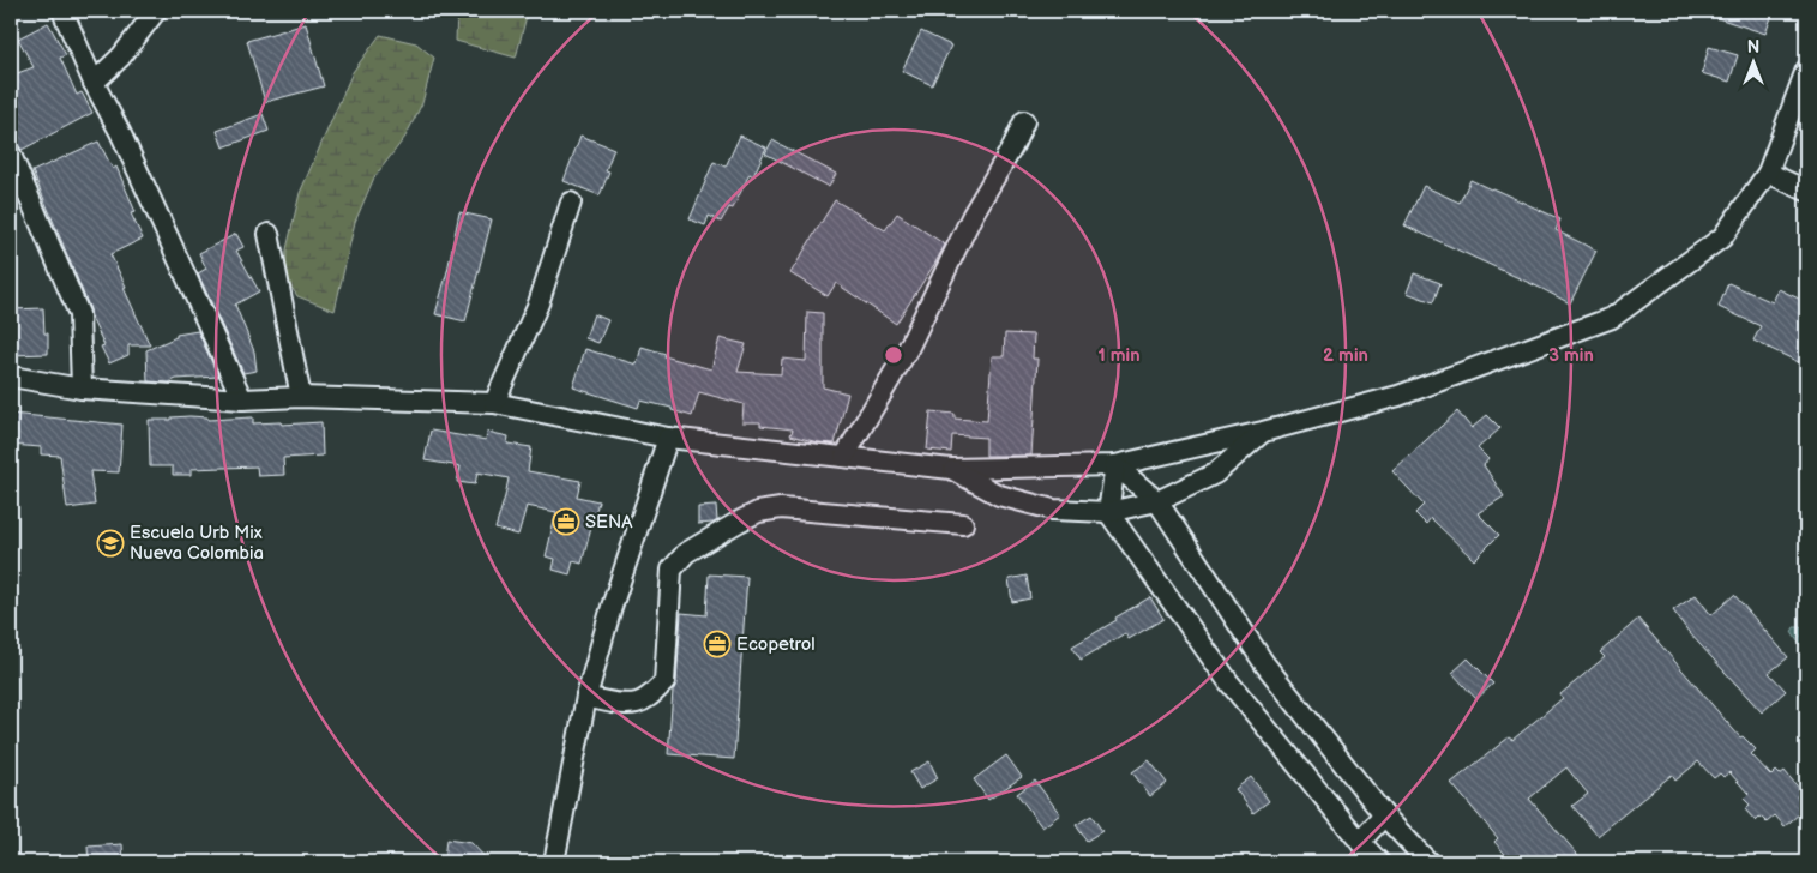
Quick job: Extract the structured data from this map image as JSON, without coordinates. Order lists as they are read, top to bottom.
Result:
{
  "places": {
    "office": ["SENA", "Ecopetrol"],
    "school or university": ["Escuela Urb Mix Nueva Colombia"]
  },
  "north": "top",
  "rings": ["1 min", "2 min", "3 min"]
}
